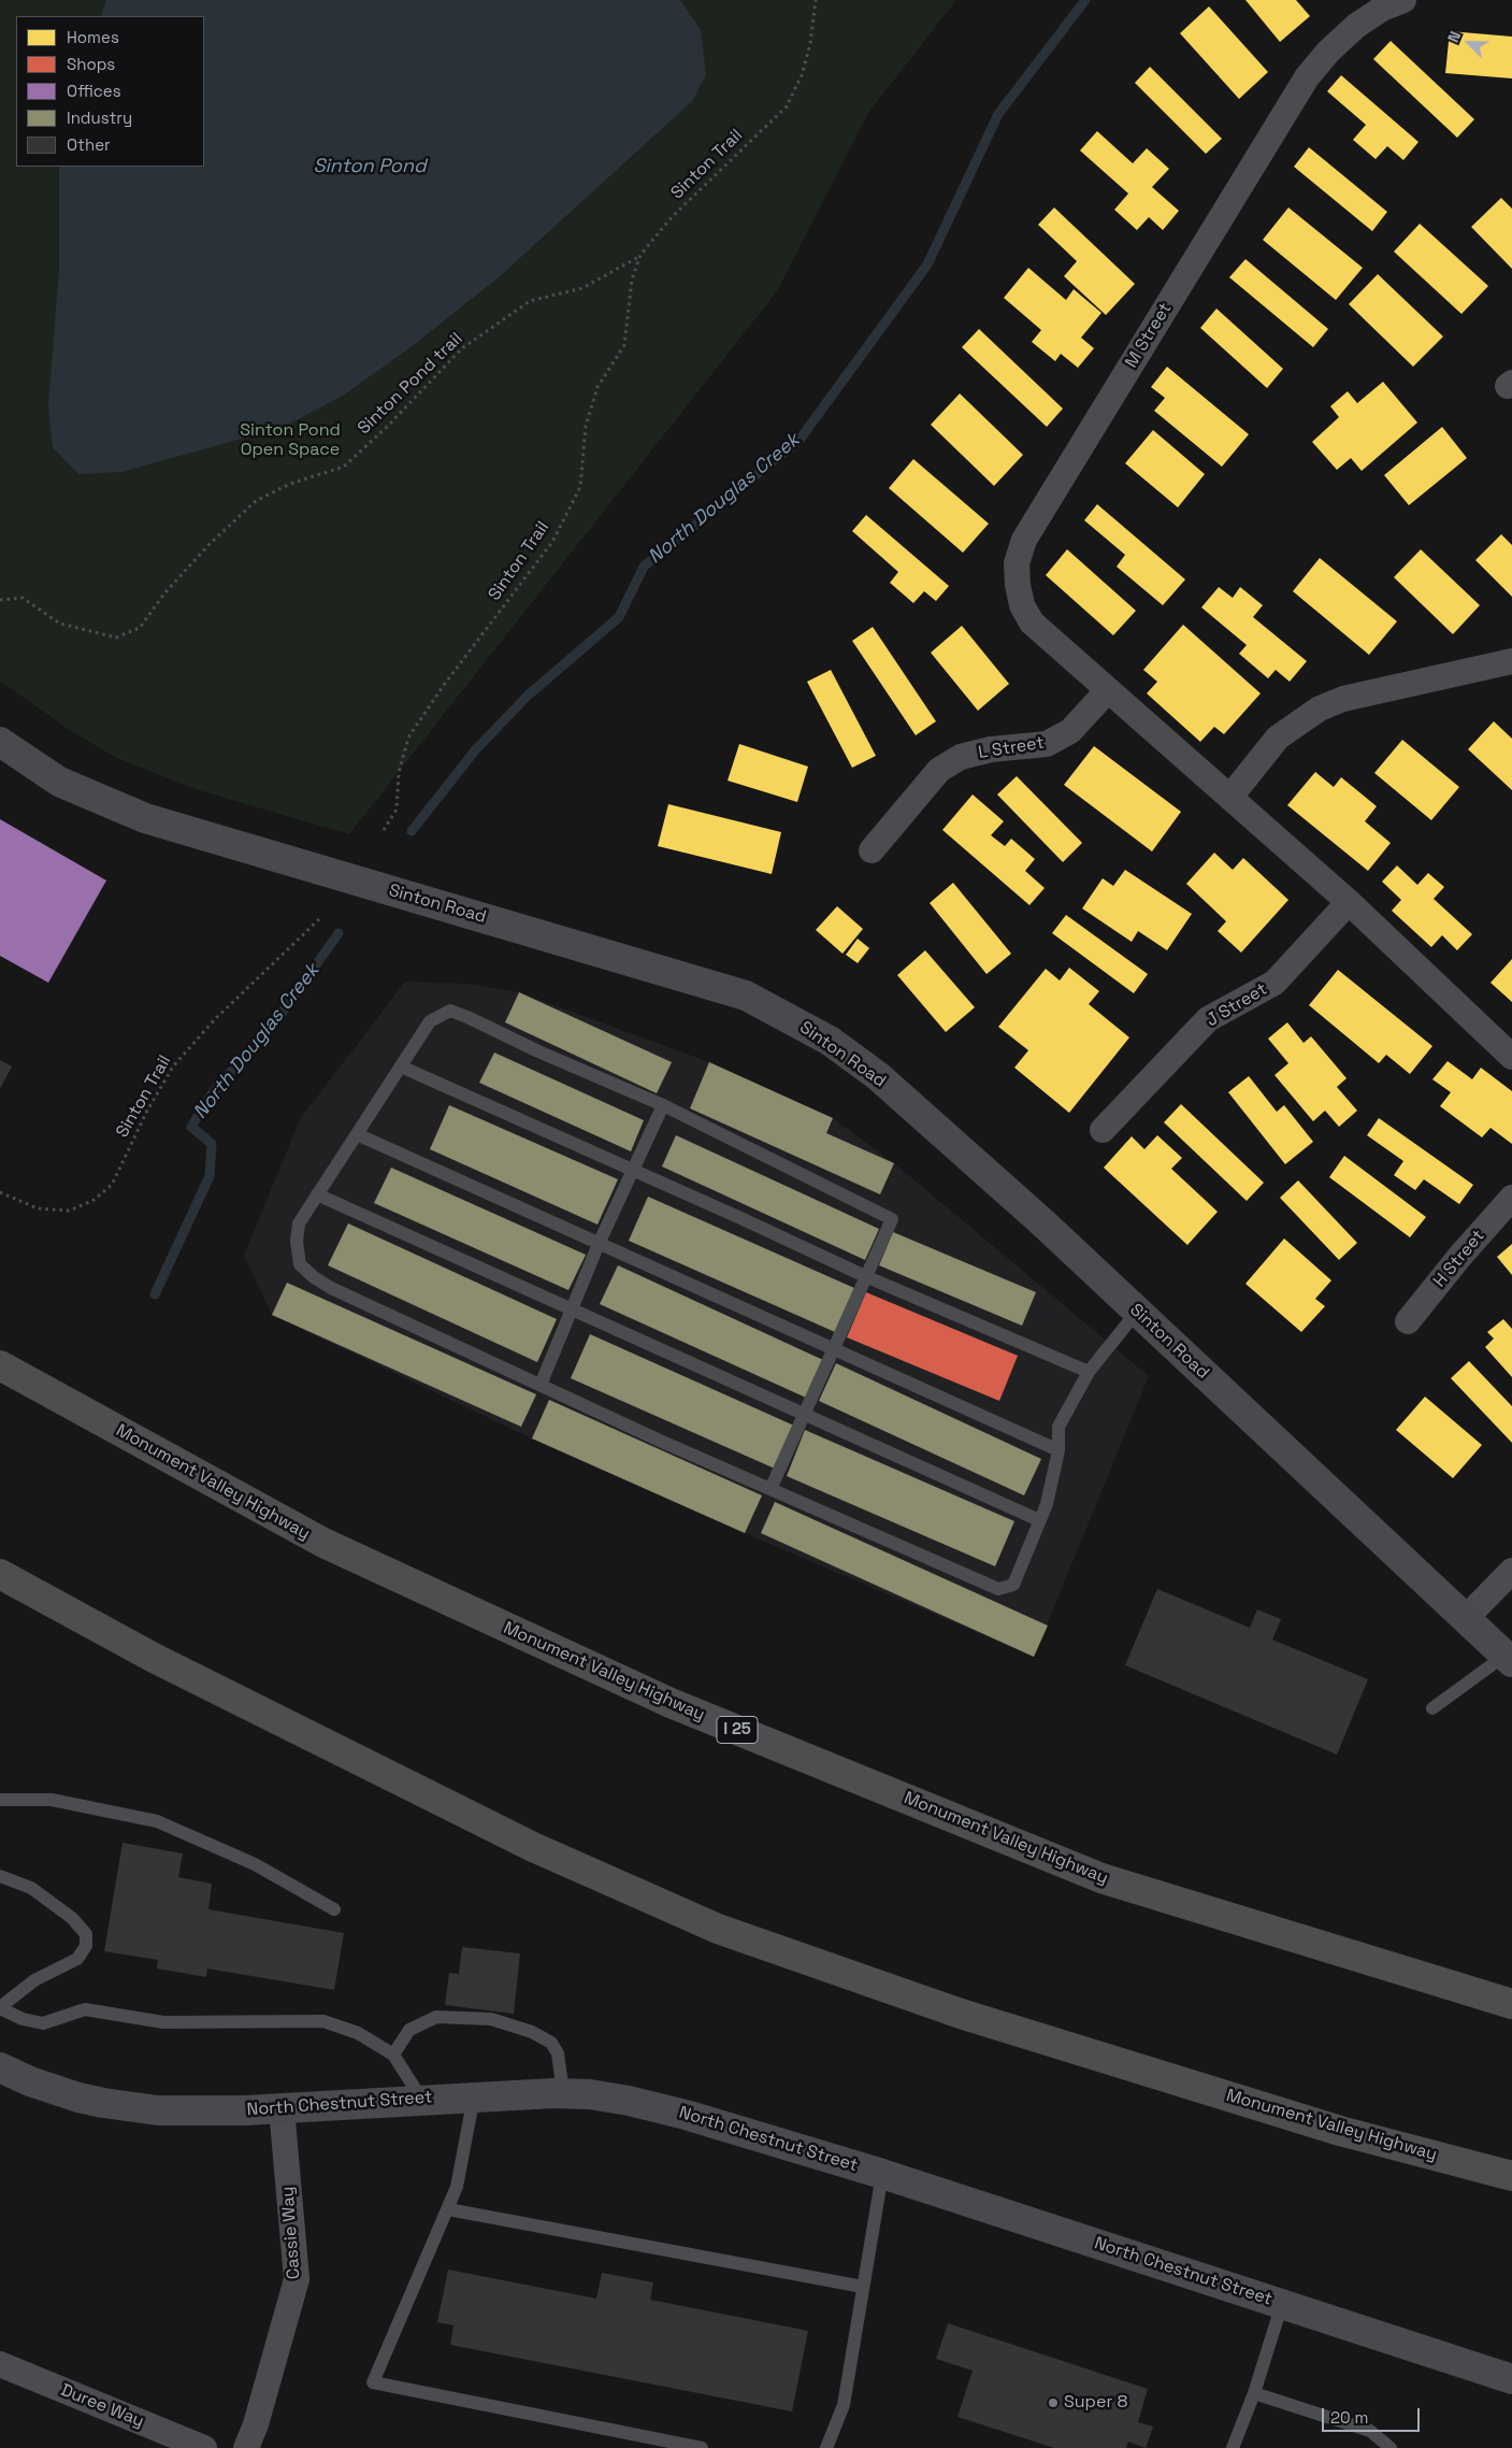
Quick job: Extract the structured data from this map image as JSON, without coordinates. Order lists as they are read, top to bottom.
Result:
{
  "streets": {
    "highway": ["Monument Valley Highway", "I 25"],
    "street": [
      "M Street",
      "L Street",
      "Sinton Road",
      "J Street",
      "H Street",
      "North Chestnut Street",
      "Cassie Way",
      "Duree Way"
    ],
    "path": ["Sinton Trail", "Sinton Pond trail"]
  },
  "crossings": [
    ["Sinton Trail", "Sinton Pond trail"],
    ["M Street", "L Street"],
    ["M Street", "J Street"],
    ["North Chestnut Street", "Cassie Way"]
  ],
  "water": ["Sinton Pond", "North Douglas Creek"],
  "parks": ["Sinton Pond Open Space"],
  "places": ["Super 8"],
  "legend": [
    "Homes",
    "Shops",
    "Offices",
    "Industry",
    "Other"
  ],
  "scale_bar": "20 m",
  "north": "top left"
}
